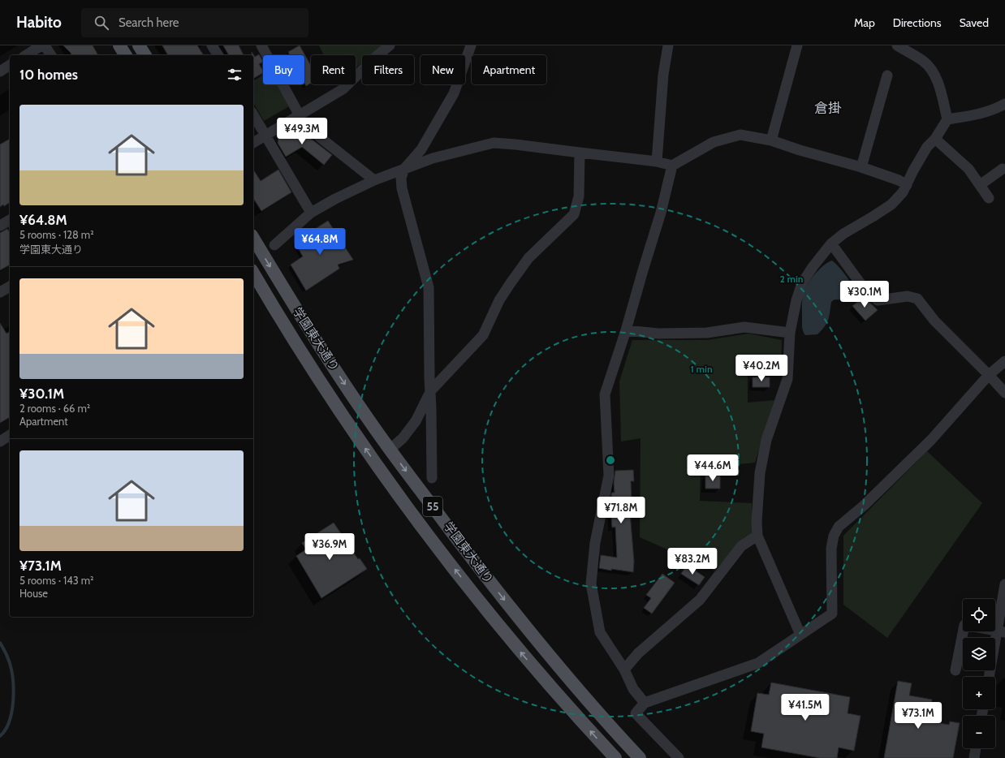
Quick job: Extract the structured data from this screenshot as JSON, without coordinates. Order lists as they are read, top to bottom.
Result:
{
  "streets": {
    "main road": ["学園東大通り", "55"]
  },
  "districts": ["倉掛"],
  "page": {
    "header": "Habito",
    "search": "Search here",
    "nav": ["Map", "Directions", "Saved"],
    "chip": [
      "Buy",
      "Rent",
      "Filters",
      "New",
      "Apartment"
    ],
    "heading": "10 homes",
    "list": [
      {
        "name": "¥64.8M",
        "note": "5 rooms · 128 m² · 学園東大通り"
      },
      {
        "name": "¥30.1M",
        "note": "2 rooms · 66 m² · Apartment"
      },
      {
        "name": "¥73.1M",
        "note": "5 rooms · 143 m² · House"
      }
    ],
    "price": [
      "¥49.3M",
      "¥64.8M",
      "¥30.1M",
      "¥40.2M",
      "¥44.6M",
      "¥71.8M",
      "¥36.9M",
      "¥83.2M",
      "¥41.5M",
      "¥73.1M"
    ],
    "map_buttons": ["+", "−"]
  },
  "rings": ["2 min", "1 min"]
}
